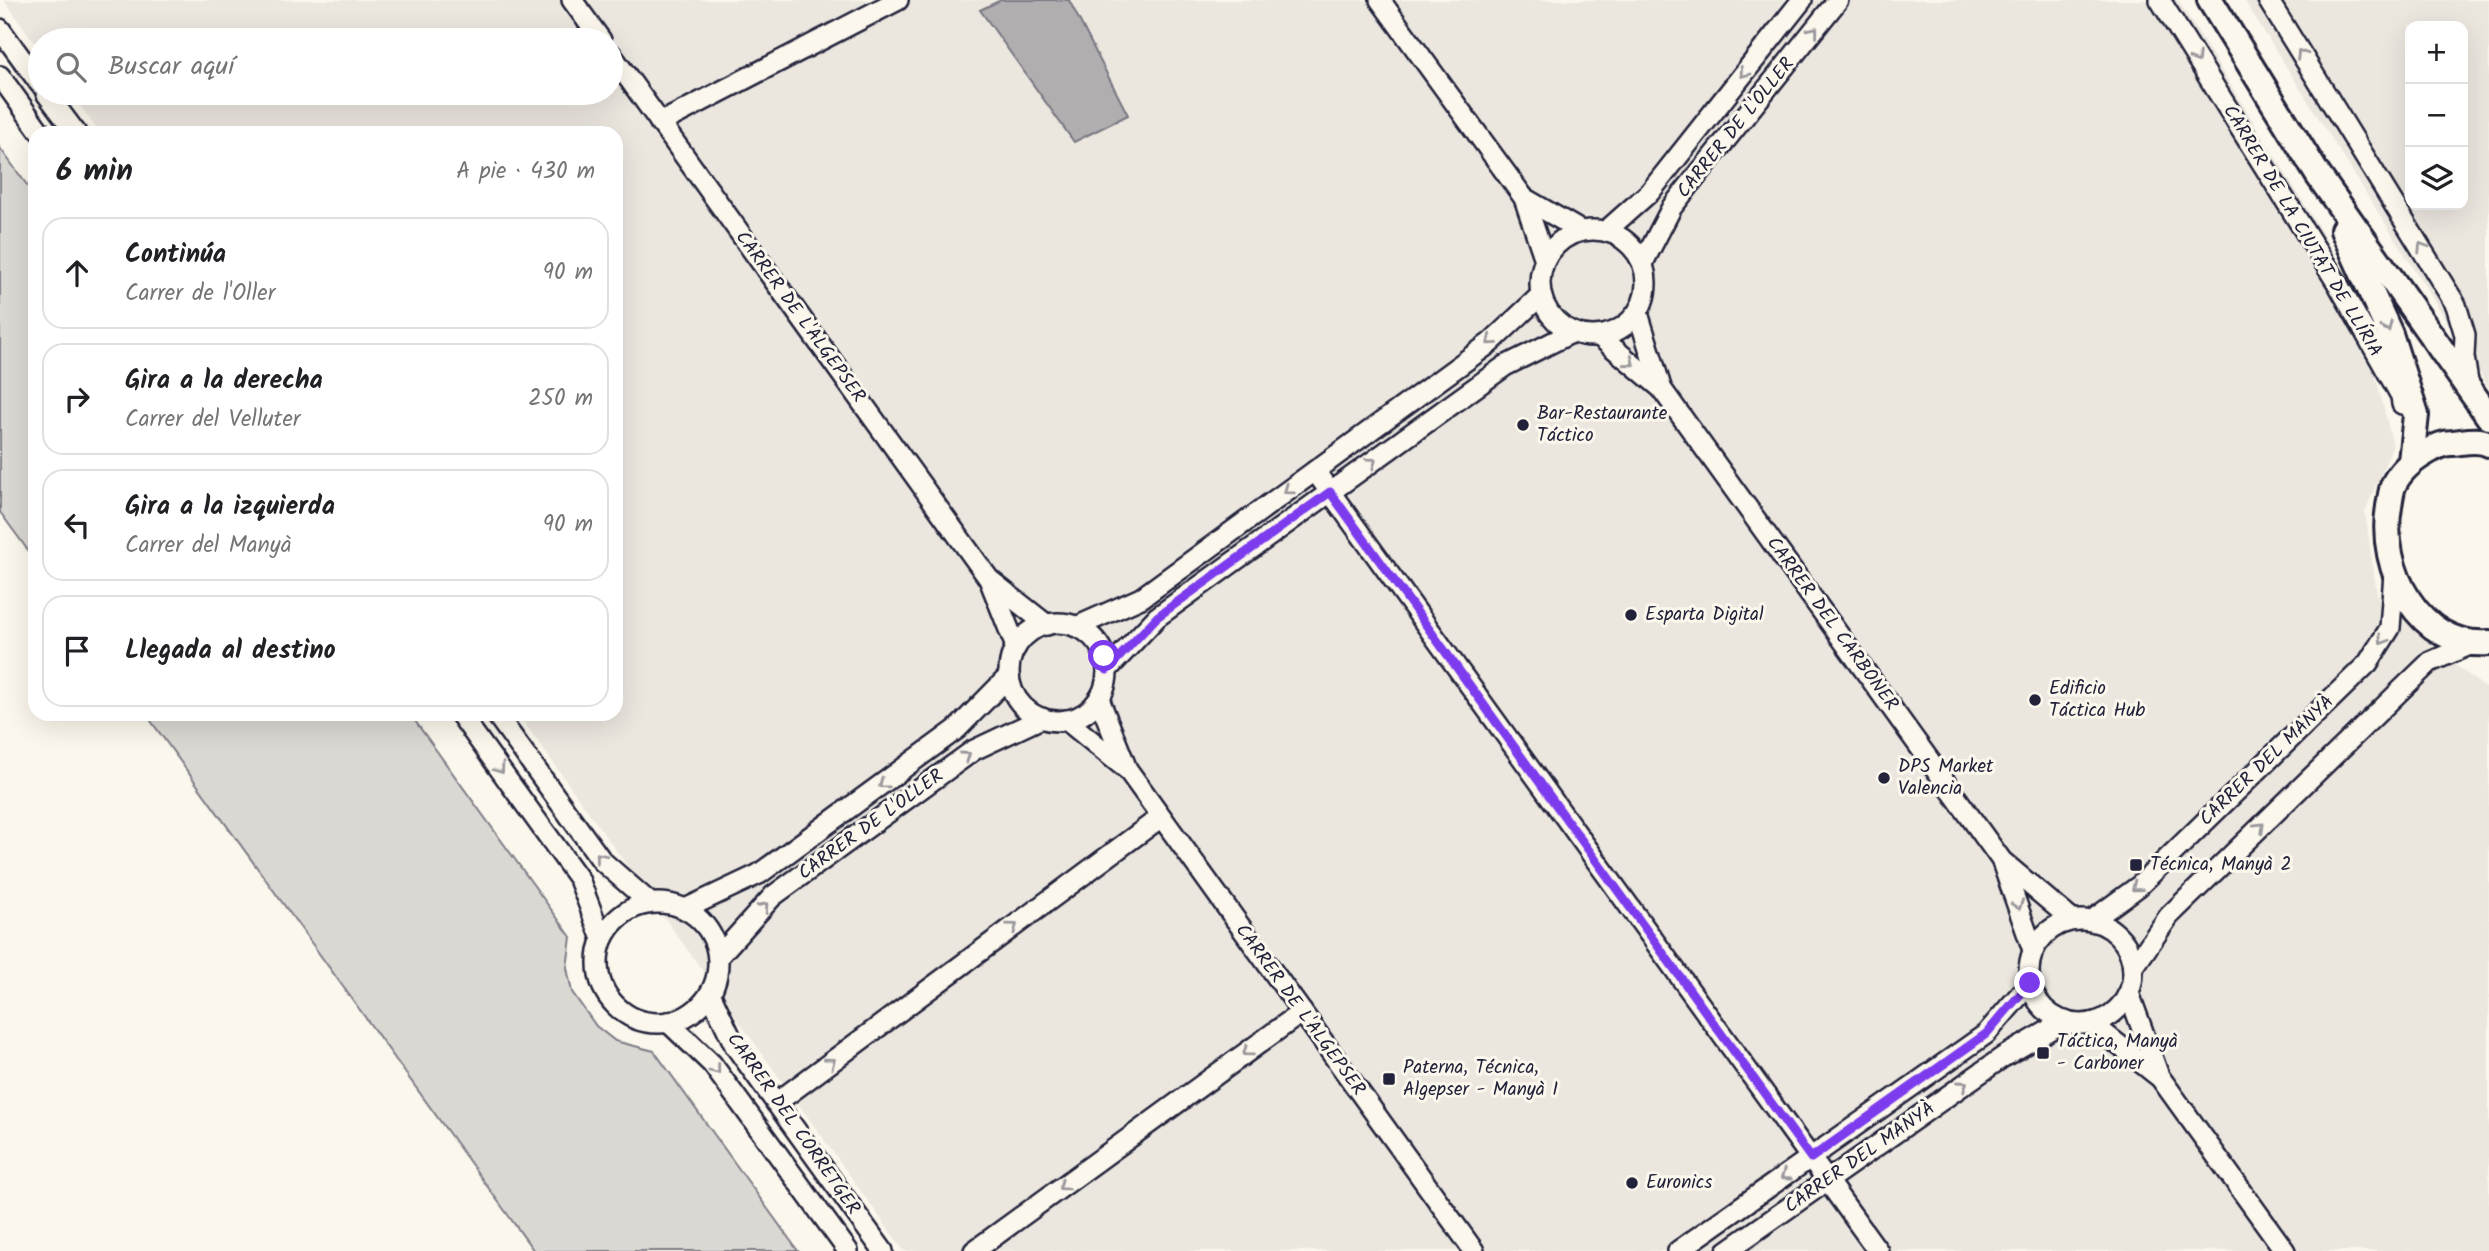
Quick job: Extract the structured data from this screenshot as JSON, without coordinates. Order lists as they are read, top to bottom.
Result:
{
  "streets": {
    "street": [
      "CARRER DE L'OLLER",
      "CARRER DE LA CIUTAT DE LLÍRIA",
      "CARRER DE L'ALGEPSER",
      "CARRER DEL CARBONER",
      "CARRER DEL MANYÀ",
      "CARRER DEL CORRETGER"
    ]
  },
  "crossings": [
    ["CARRER DE L'OLLER", "CARRER DEL CARBONER"],
    ["CARRER DE L'OLLER", "CARRER DEL CORRETGER"],
    ["CARRER DE LA CIUTAT DE LLÍRIA", "CARRER DEL MANYÀ"],
    ["CARRER DEL CARBONER", "CARRER DEL MANYÀ"]
  ],
  "places": {
    "other": [
      "Bar-Restaurante Táctico",
      "Esparta Digital",
      "Edificio Táctica Hub",
      "DPS Market Valencia",
      "Euronics"
    ],
    "transit": ["Técnica, Manyà 2", "Táctica, Manyà - Carboner", "Paterna, Técnica, Algepser - Manyà I"]
  },
  "page": {
    "map_buttons": ["+", "−"],
    "search": "Buscar aquí",
    "heading": ["6 min", "A pie · 430 m"],
    "list": [
      ["Continúa", "Carrer de l'Oller", "90 m"],
      ["Gira a la derecha", "Carrer del Velluter", "250 m"],
      ["Gira a la izquierda", "Carrer del Manyà", "90 m"],
      "Llegada al destino"
    ]
  }
}
